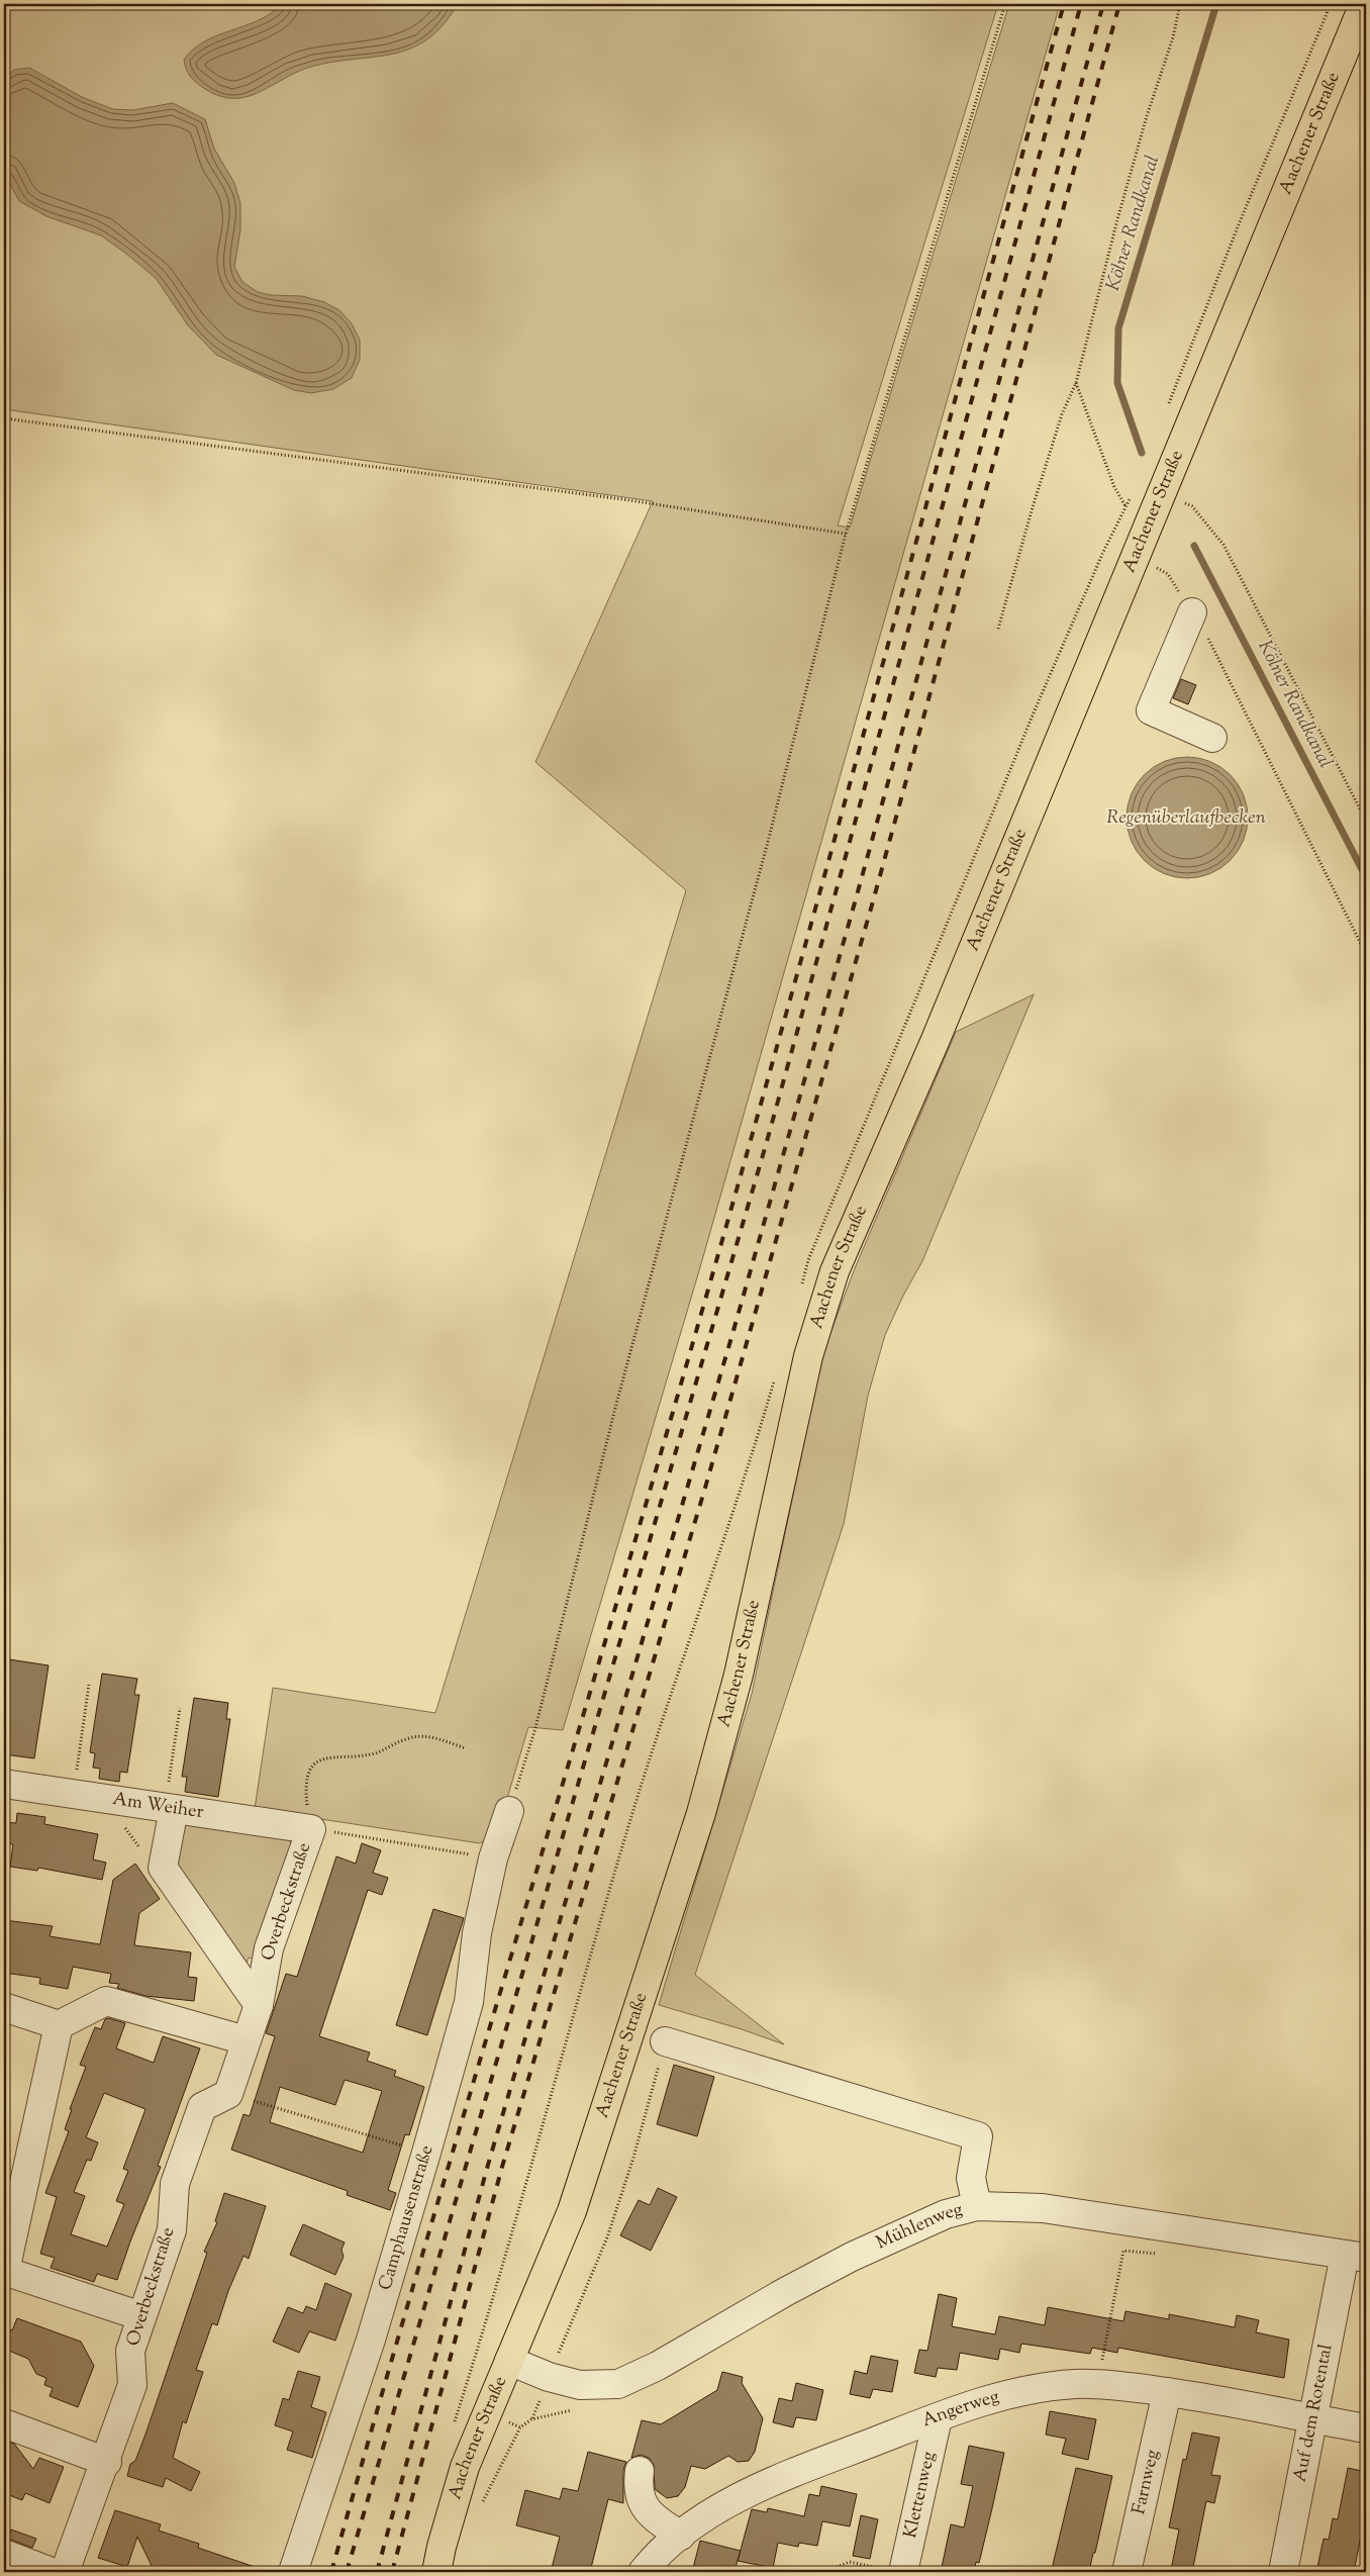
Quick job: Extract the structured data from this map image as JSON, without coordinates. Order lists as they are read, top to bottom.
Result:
{
  "streets": {
    "main road": ["Aachener Straße"],
    "street": [
      "Am Weiher",
      "Overbeckstraße",
      "Camphausenstraße",
      "Mühlenweg",
      "Angerweg",
      "Auf dem Rotental",
      "Farnweg",
      "Klettenweg"
    ]
  },
  "crossings": [
    ["Aachener Straße", "Mühlenweg"],
    ["Am Weiher", "Overbeckstraße"],
    ["Mühlenweg", "Auf dem Rotental"],
    ["Angerweg", "Auf dem Rotental"],
    ["Angerweg", "Farnweg"],
    ["Angerweg", "Klettenweg"]
  ],
  "water": ["Kölner Randkanal", "Regenüberlaufbecken"]
}
